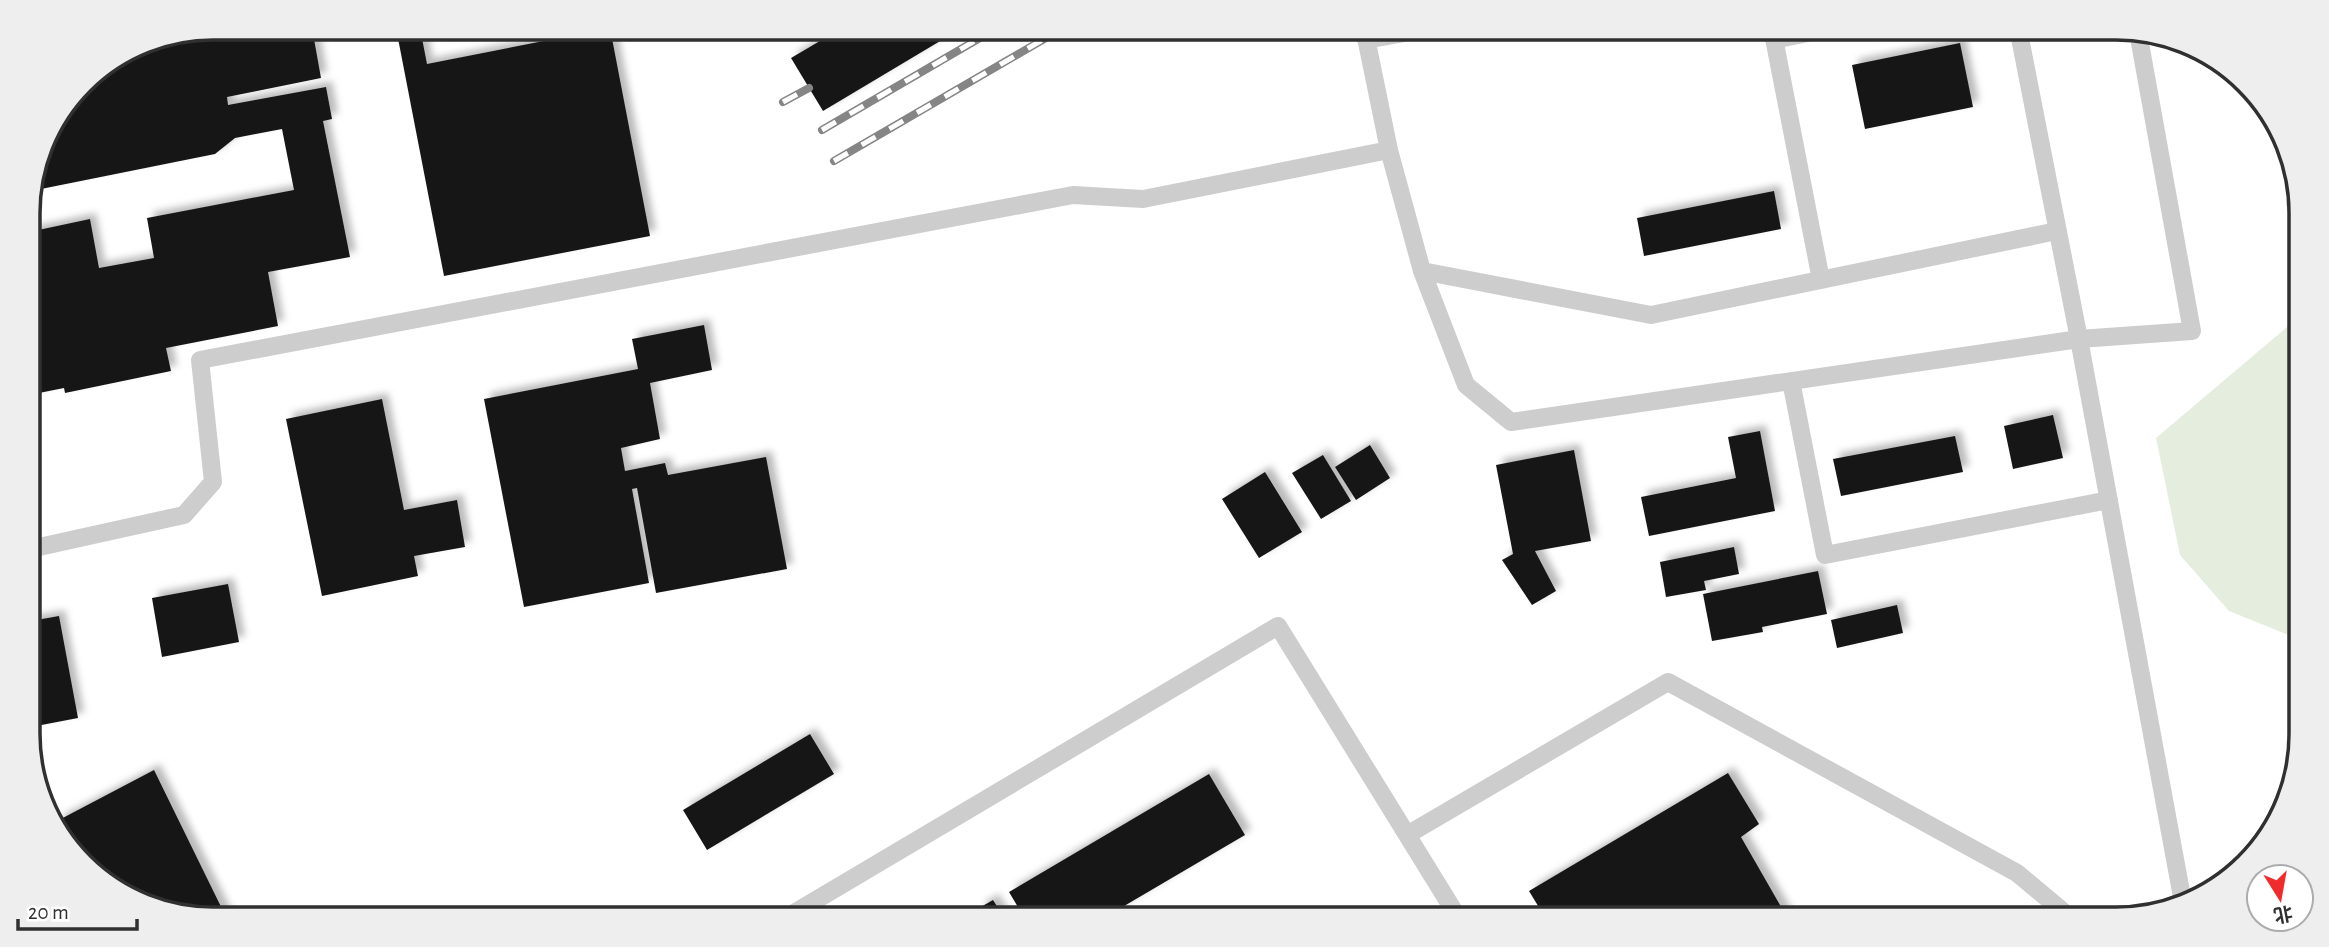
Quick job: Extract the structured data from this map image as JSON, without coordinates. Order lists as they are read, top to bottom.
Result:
{
  "scale_bar": "20 m",
  "north": "bottom"
}
